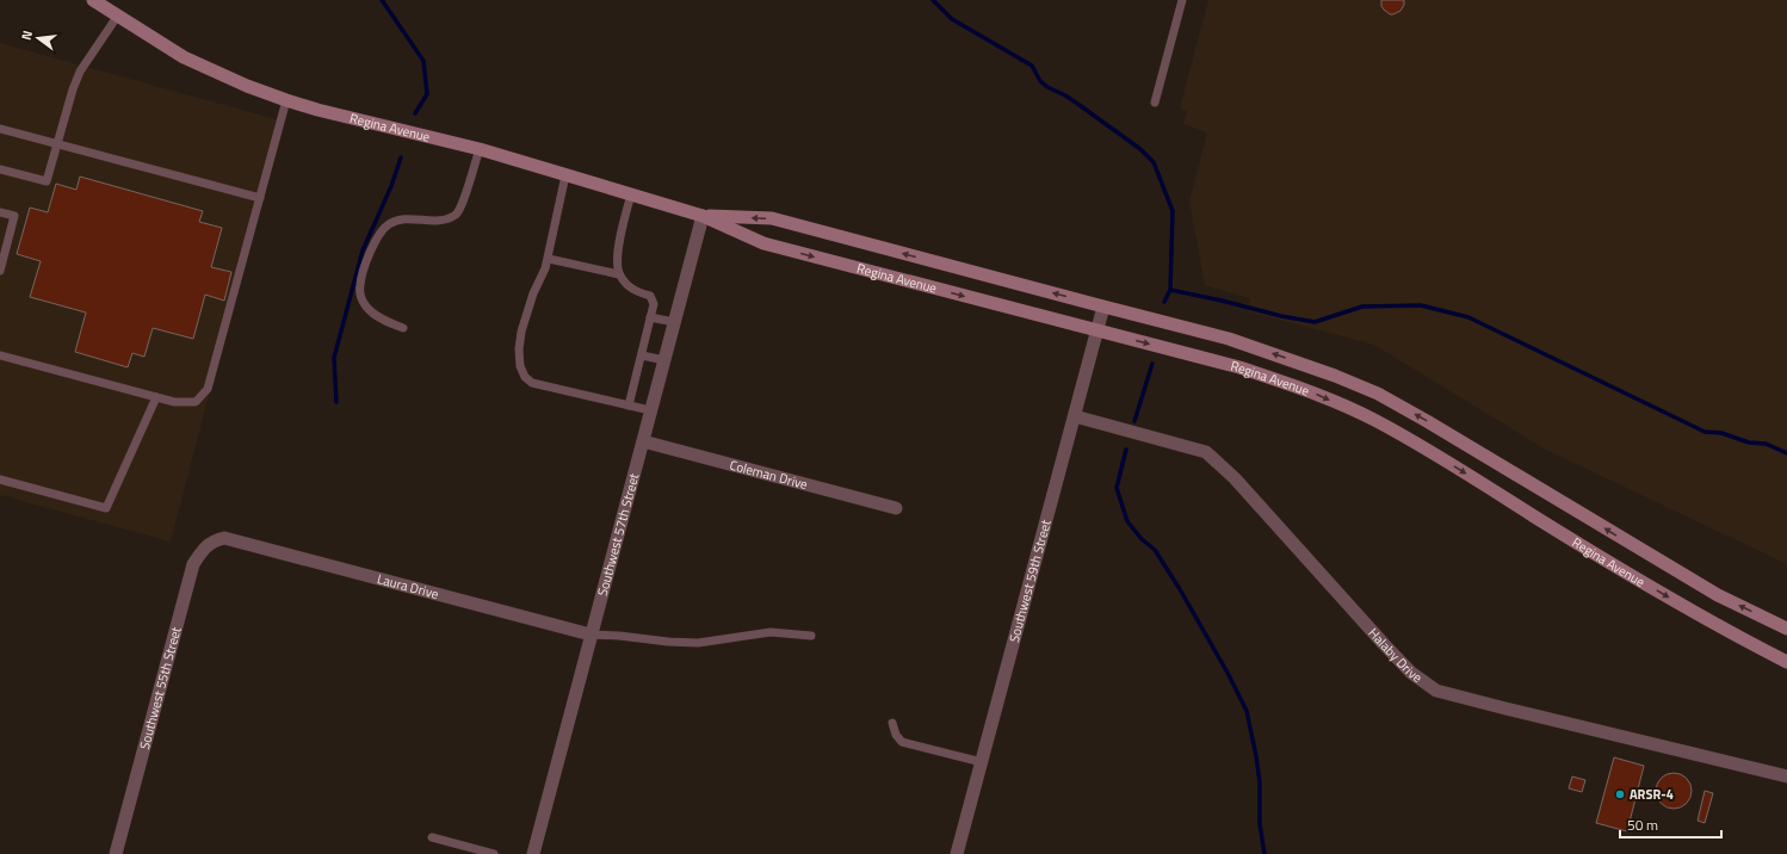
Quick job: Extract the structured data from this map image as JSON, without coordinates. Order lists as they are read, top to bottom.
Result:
{
  "streets": {
    "main road": ["Regina Avenue"],
    "street": [
      "Coleman Drive",
      "Southwest 57th Street",
      "Southwest 59th Street",
      "Laura Drive",
      "Halaby Drive",
      "Southwest 55th Street"
    ]
  },
  "crossings": [
    ["Regina Avenue", "Southwest 57th Street"],
    ["Regina Avenue", "Southwest 59th Street"],
    ["Coleman Drive", "Southwest 57th Street"],
    ["Southwest 57th Street", "Laura Drive"],
    ["Southwest 59th Street", "Halaby Drive"],
    ["Laura Drive", "Southwest 55th Street"]
  ],
  "places": ["ARSR-4"],
  "scale_bar": "50 m",
  "north": "left"
}
